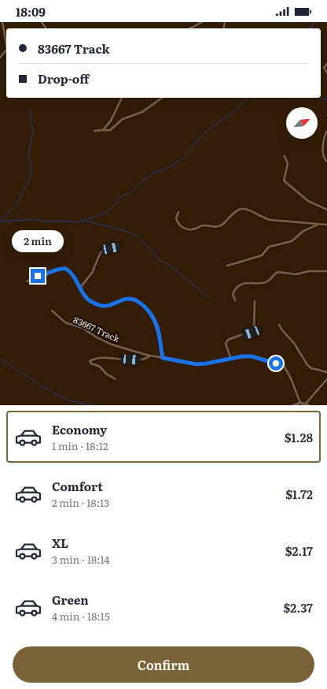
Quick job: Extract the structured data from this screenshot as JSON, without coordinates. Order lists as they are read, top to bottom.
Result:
{
  "streets": {
    "street": ["83667 Track"]
  },
  "north": "top right",
  "page": {
    "status": "18:09",
    "banner": ["83667 Track", "Drop-off"],
    "bubble": "2 min",
    "list": [
      {
        "name": "Economy",
        "note": "1 min · 18:12",
        "value": "$1.28"
      },
      {
        "name": "Comfort",
        "note": "2 min · 18:13",
        "value": "$1.72"
      },
      {
        "name": "XL",
        "note": "3 min · 18:14",
        "value": "$2.17"
      },
      {
        "name": "Green",
        "note": "4 min · 18:15",
        "value": "$2.37"
      }
    ],
    "buttons": "Confirm"
  }
}
